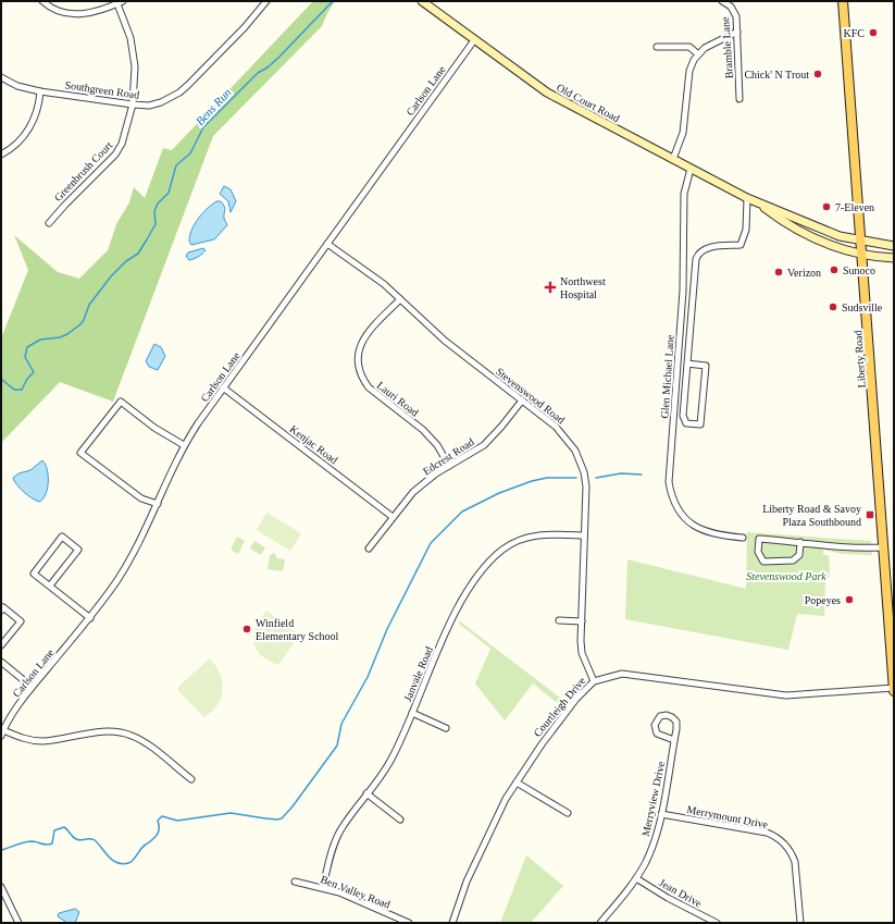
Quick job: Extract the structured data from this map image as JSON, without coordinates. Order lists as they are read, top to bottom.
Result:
{
  "streets": {
    "main road": ["Old Court Road", "Liberty Road"],
    "street": [
      "Bramble Lane",
      "Southgreen Road",
      "Carlson Lane",
      "Greenbrush Court",
      "Glen Michael Lane",
      "Stevenswood Road",
      "Lauri Road",
      "Kenjac Road",
      "Edcrest Road",
      "Janvale Road",
      "Courtleigh Drive",
      "Merryview Drive",
      "Merrymount Drive",
      "Ben Valley Road",
      "Jean Drive"
    ]
  },
  "crossings": [
    ["Southgreen Road", "Greenbrush Court"],
    ["Carlson Lane", "Old Court Road"],
    ["Carlson Lane", "Stevenswood Road"],
    ["Carlson Lane", "Kenjac Road"],
    ["Old Court Road", "Liberty Road"],
    ["Old Court Road", "Glen Michael Lane"],
    ["Liberty Road", "Courtleigh Drive"],
    ["Stevenswood Road", "Lauri Road"],
    ["Stevenswood Road", "Edcrest Road"],
    ["Stevenswood Road", "Janvale Road"],
    ["Stevenswood Road", "Courtleigh Drive"],
    ["Lauri Road", "Edcrest Road"],
    ["Kenjac Road", "Edcrest Road"],
    ["Janvale Road", "Ben Valley Road"],
    ["Merryview Drive", "Merrymount Drive"],
    ["Merryview Drive", "Jean Drive"]
  ],
  "water": ["Bens Run"],
  "parks": ["Stevenswood Park"],
  "places": {
    "other": [
      "KFC",
      "Chick' N Trout",
      "7-Eleven",
      "Sunoco",
      "Verizon",
      "Sudsville",
      "Popeyes",
      "Winfield Elementary School"
    ],
    "health": ["Northwest Hospital"],
    "transit": ["Liberty Road & Savoy Plaza Southbound"]
  }
}
